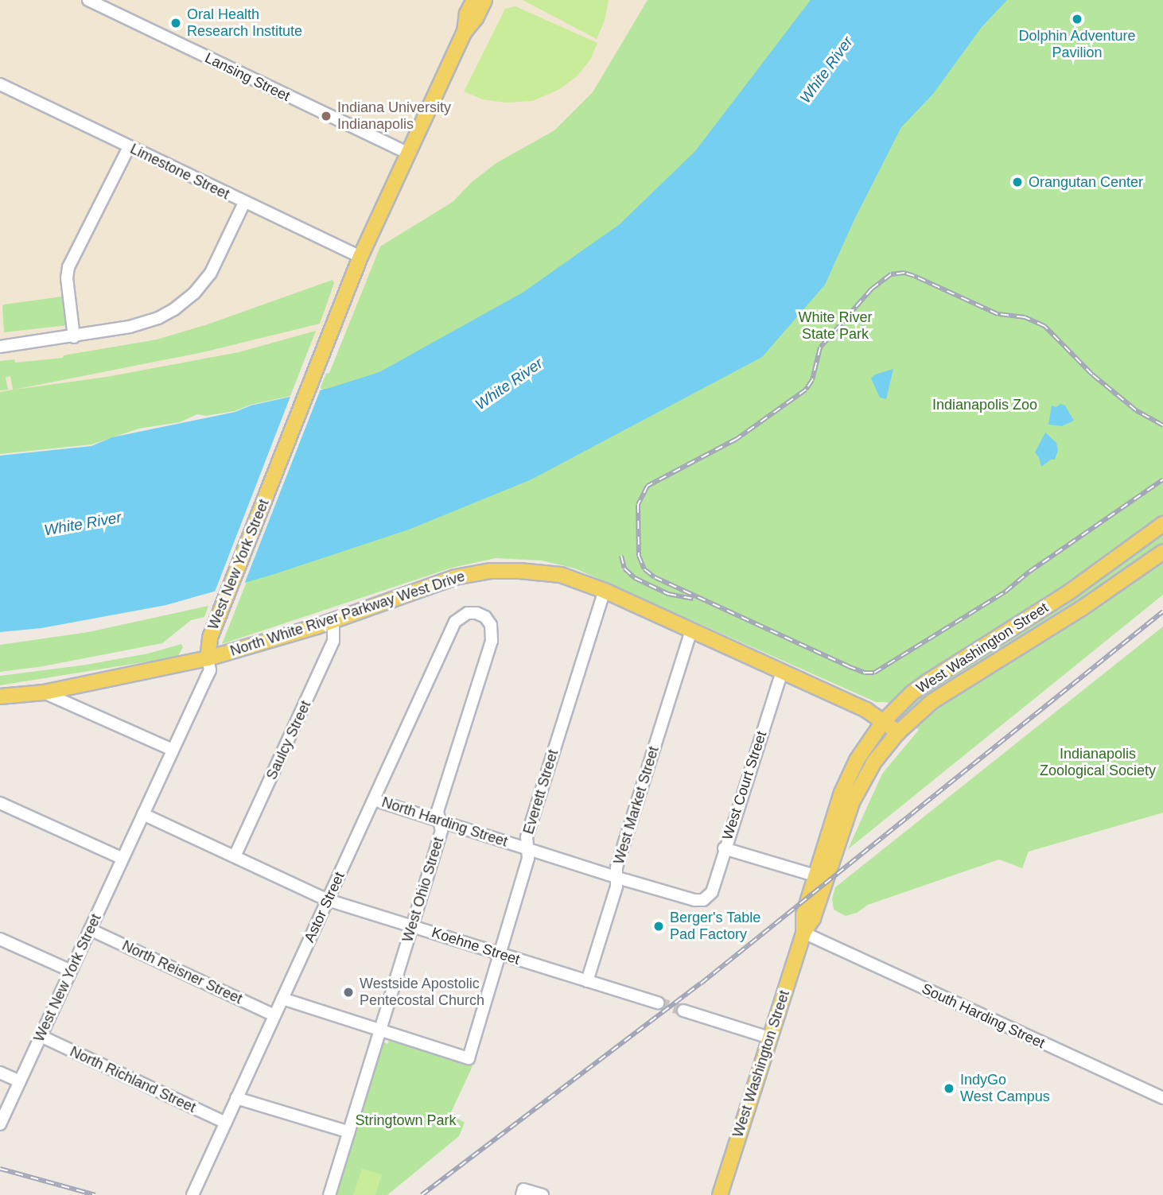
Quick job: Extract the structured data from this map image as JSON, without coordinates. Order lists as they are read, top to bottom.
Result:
{
  "streets": {
    "main road": ["West New York Street", "North White River Parkway West Drive", "West Washington Street"],
    "street": [
      "Lansing Street",
      "Limestone Street",
      "Saulcy Street",
      "West Court Street",
      "Everett Street",
      "West Market Street",
      "North Harding Street",
      "West Ohio Street",
      "Astor Street",
      "Koehne Street",
      "North Reisner Street",
      "South Harding Street",
      "North Richland Street"
    ]
  },
  "crossings": [
    ["Lansing Street", "West New York Street"],
    ["Limestone Street", "West New York Street"],
    ["West New York Street", "North White River Parkway West Drive"],
    ["West New York Street", "Koehne Street"],
    ["West New York Street", "North Reisner Street"],
    ["West New York Street", "North Richland Street"],
    ["North White River Parkway West Drive", "West Washington Street"],
    ["North White River Parkway West Drive", "Saulcy Street"],
    ["North White River Parkway West Drive", "West Court Street"],
    ["North White River Parkway West Drive", "Everett Street"],
    ["North White River Parkway West Drive", "West Market Street"],
    ["West Washington Street", "South Harding Street"],
    ["Saulcy Street", "Koehne Street"],
    ["West Court Street", "North Harding Street"],
    ["Everett Street", "North Harding Street"],
    ["Everett Street", "West Ohio Street"],
    ["Everett Street", "Koehne Street"],
    ["West Market Street", "North Harding Street"],
    ["West Market Street", "Koehne Street"],
    ["North Harding Street", "West Ohio Street"],
    ["North Harding Street", "Astor Street"],
    ["West Ohio Street", "Astor Street"],
    ["West Ohio Street", "Koehne Street"],
    ["Astor Street", "Koehne Street"],
    ["Astor Street", "North Reisner Street"],
    ["Astor Street", "North Richland Street"]
  ],
  "water": ["White River"],
  "parks": [
    "White River State Park",
    "Indianapolis Zoo",
    "Indianapolis Zoological Society",
    "Stringtown Park"
  ],
  "places": [
    "Dolphin Adventure Pavilion",
    "Oral Health Research Institute",
    "Indiana University Indianapolis",
    "Orangutan Center",
    "Berger's Table Pad Factory",
    "Westside Apostolic Pentecostal Church",
    "IndyGo West Campus"
  ]
}
